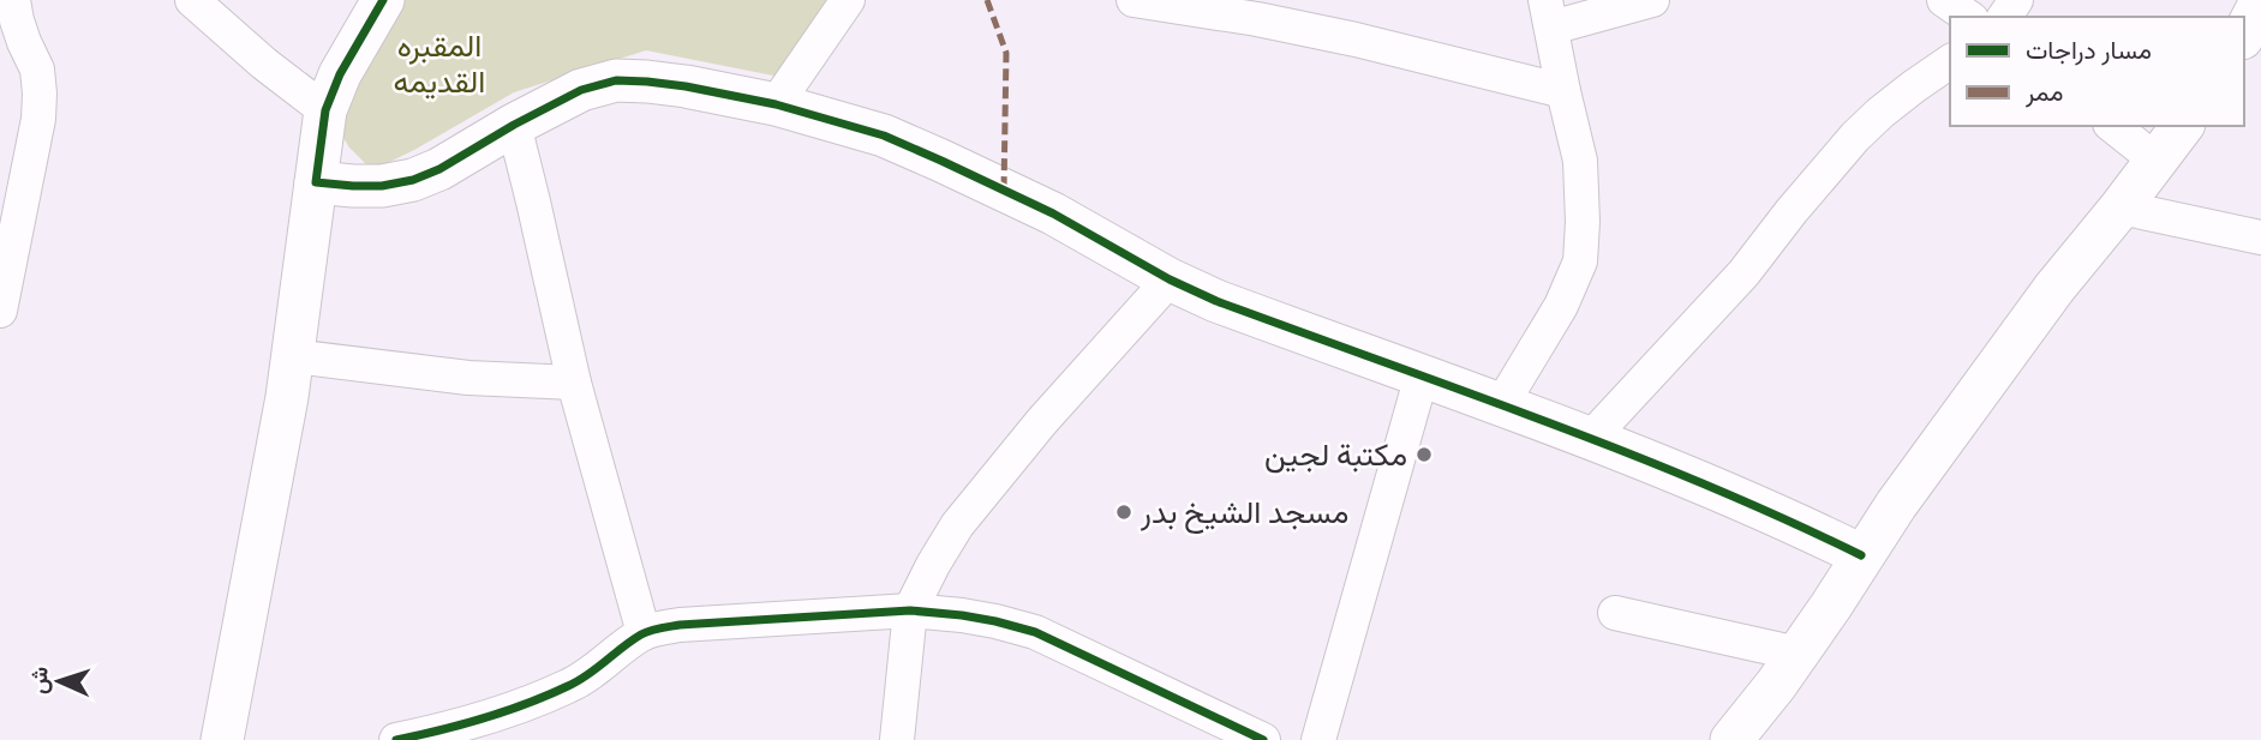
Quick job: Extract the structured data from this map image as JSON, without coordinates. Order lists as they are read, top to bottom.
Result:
{
  "parks": ["المقبره القديمه"],
  "places": ["مكتبة لجين", "مسجد الشيخ بدر"],
  "legend": ["مسار دراجات", "ممر"],
  "north": "left"
}
